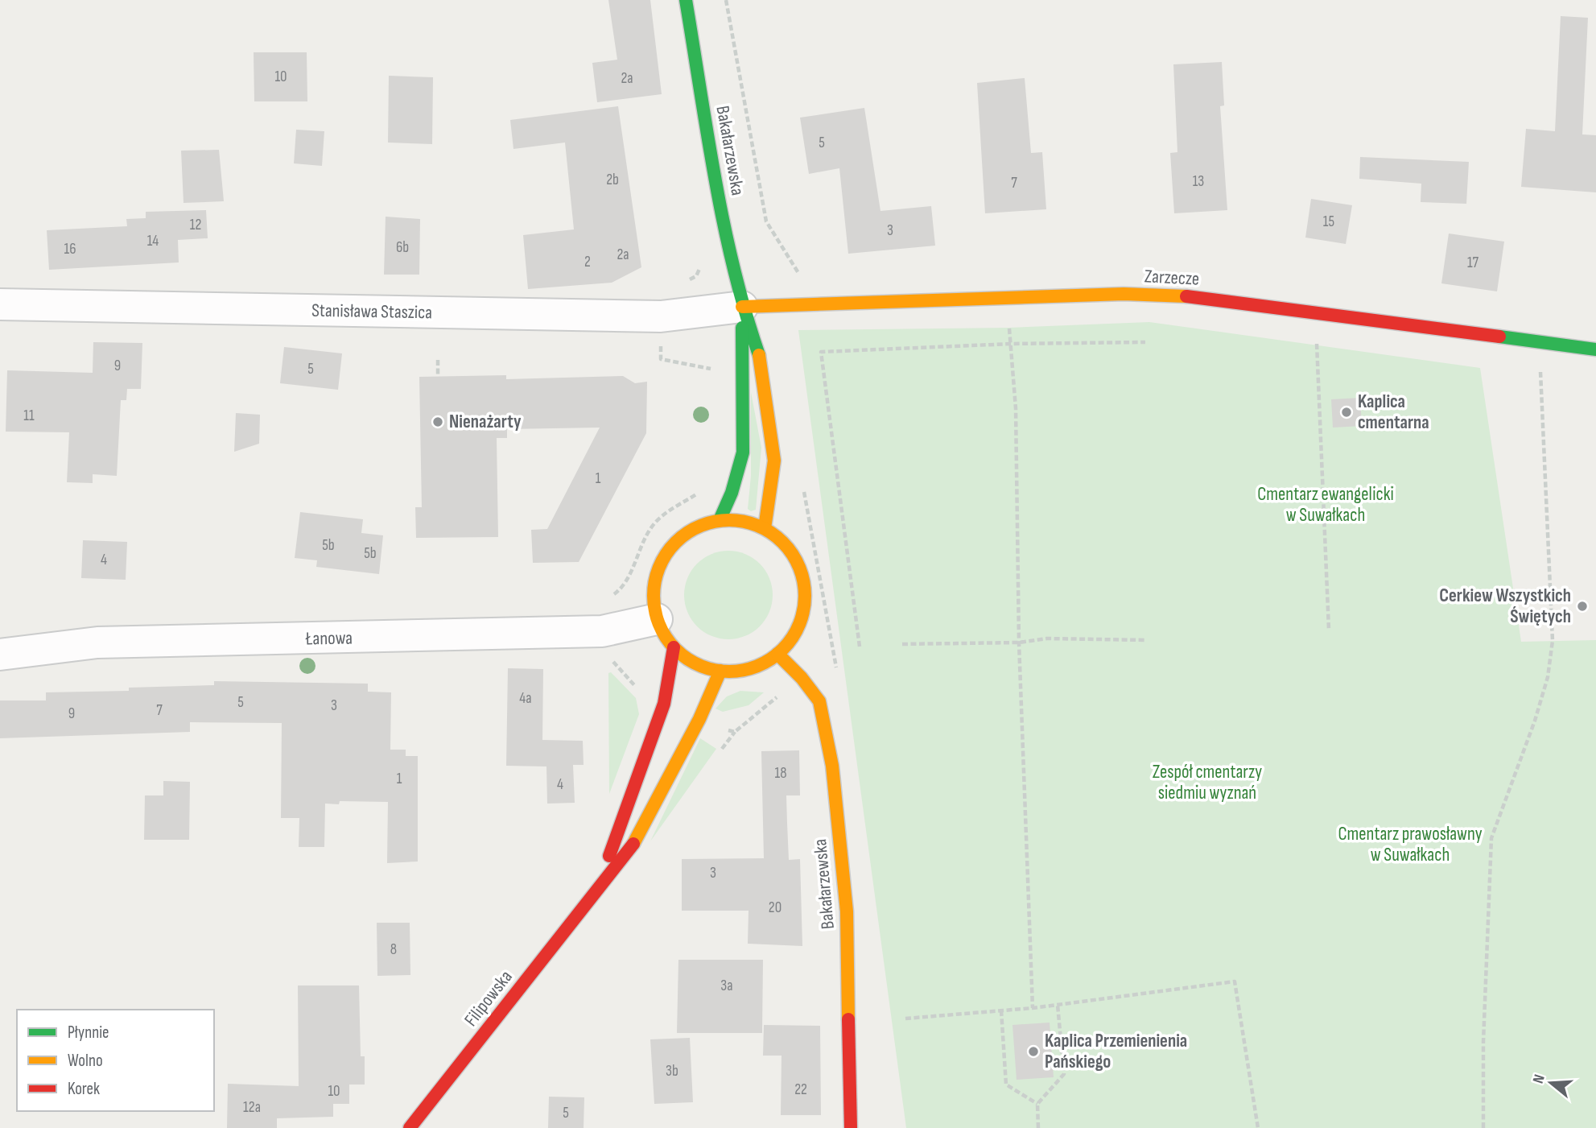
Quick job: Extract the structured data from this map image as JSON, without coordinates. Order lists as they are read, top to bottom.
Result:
{
  "streets": {
    "street": [
      "Bakałarzewska",
      "Zarzecze",
      "Stanisława Staszica",
      "Łanowa",
      "Filipowska"
    ]
  },
  "crossings": [
    ["Bakałarzewska", "Zarzecze"],
    ["Bakałarzewska", "Stanisława Staszica"],
    ["Bakałarzewska", "Łanowa"],
    ["Bakałarzewska", "Filipowska"],
    ["Zarzecze", "Stanisława Staszica"],
    ["Łanowa", "Filipowska"]
  ],
  "parks": ["Cmentarz ewangelicki w Suwałkach", "Zespół cmentarzy siedmiu wyznań", "Cmentarz prawosławny w Suwałkach"],
  "places": [
    "Kaplica cmentarna",
    "Nienażarty",
    "Cerkiew Wszystkich Świętych",
    "Kaplica Przemienienia Pańskiego"
  ],
  "house_numbers": [
    "10",
    "2a",
    "5",
    "2b",
    "13",
    "7",
    "15",
    "12",
    "3",
    "14",
    "6b",
    "16",
    "2a",
    "2",
    "17",
    "9",
    "5",
    "11",
    "1",
    "5b",
    "5b",
    "4",
    "4a",
    "5",
    "3",
    "7",
    "9",
    "18",
    "1",
    "4",
    "3",
    "20",
    "8",
    "3a",
    "3b",
    "22",
    "10",
    "12a",
    "5"
  ],
  "legend": ["Płynnie", "Wolno", "Korek"],
  "north": "left"
}
